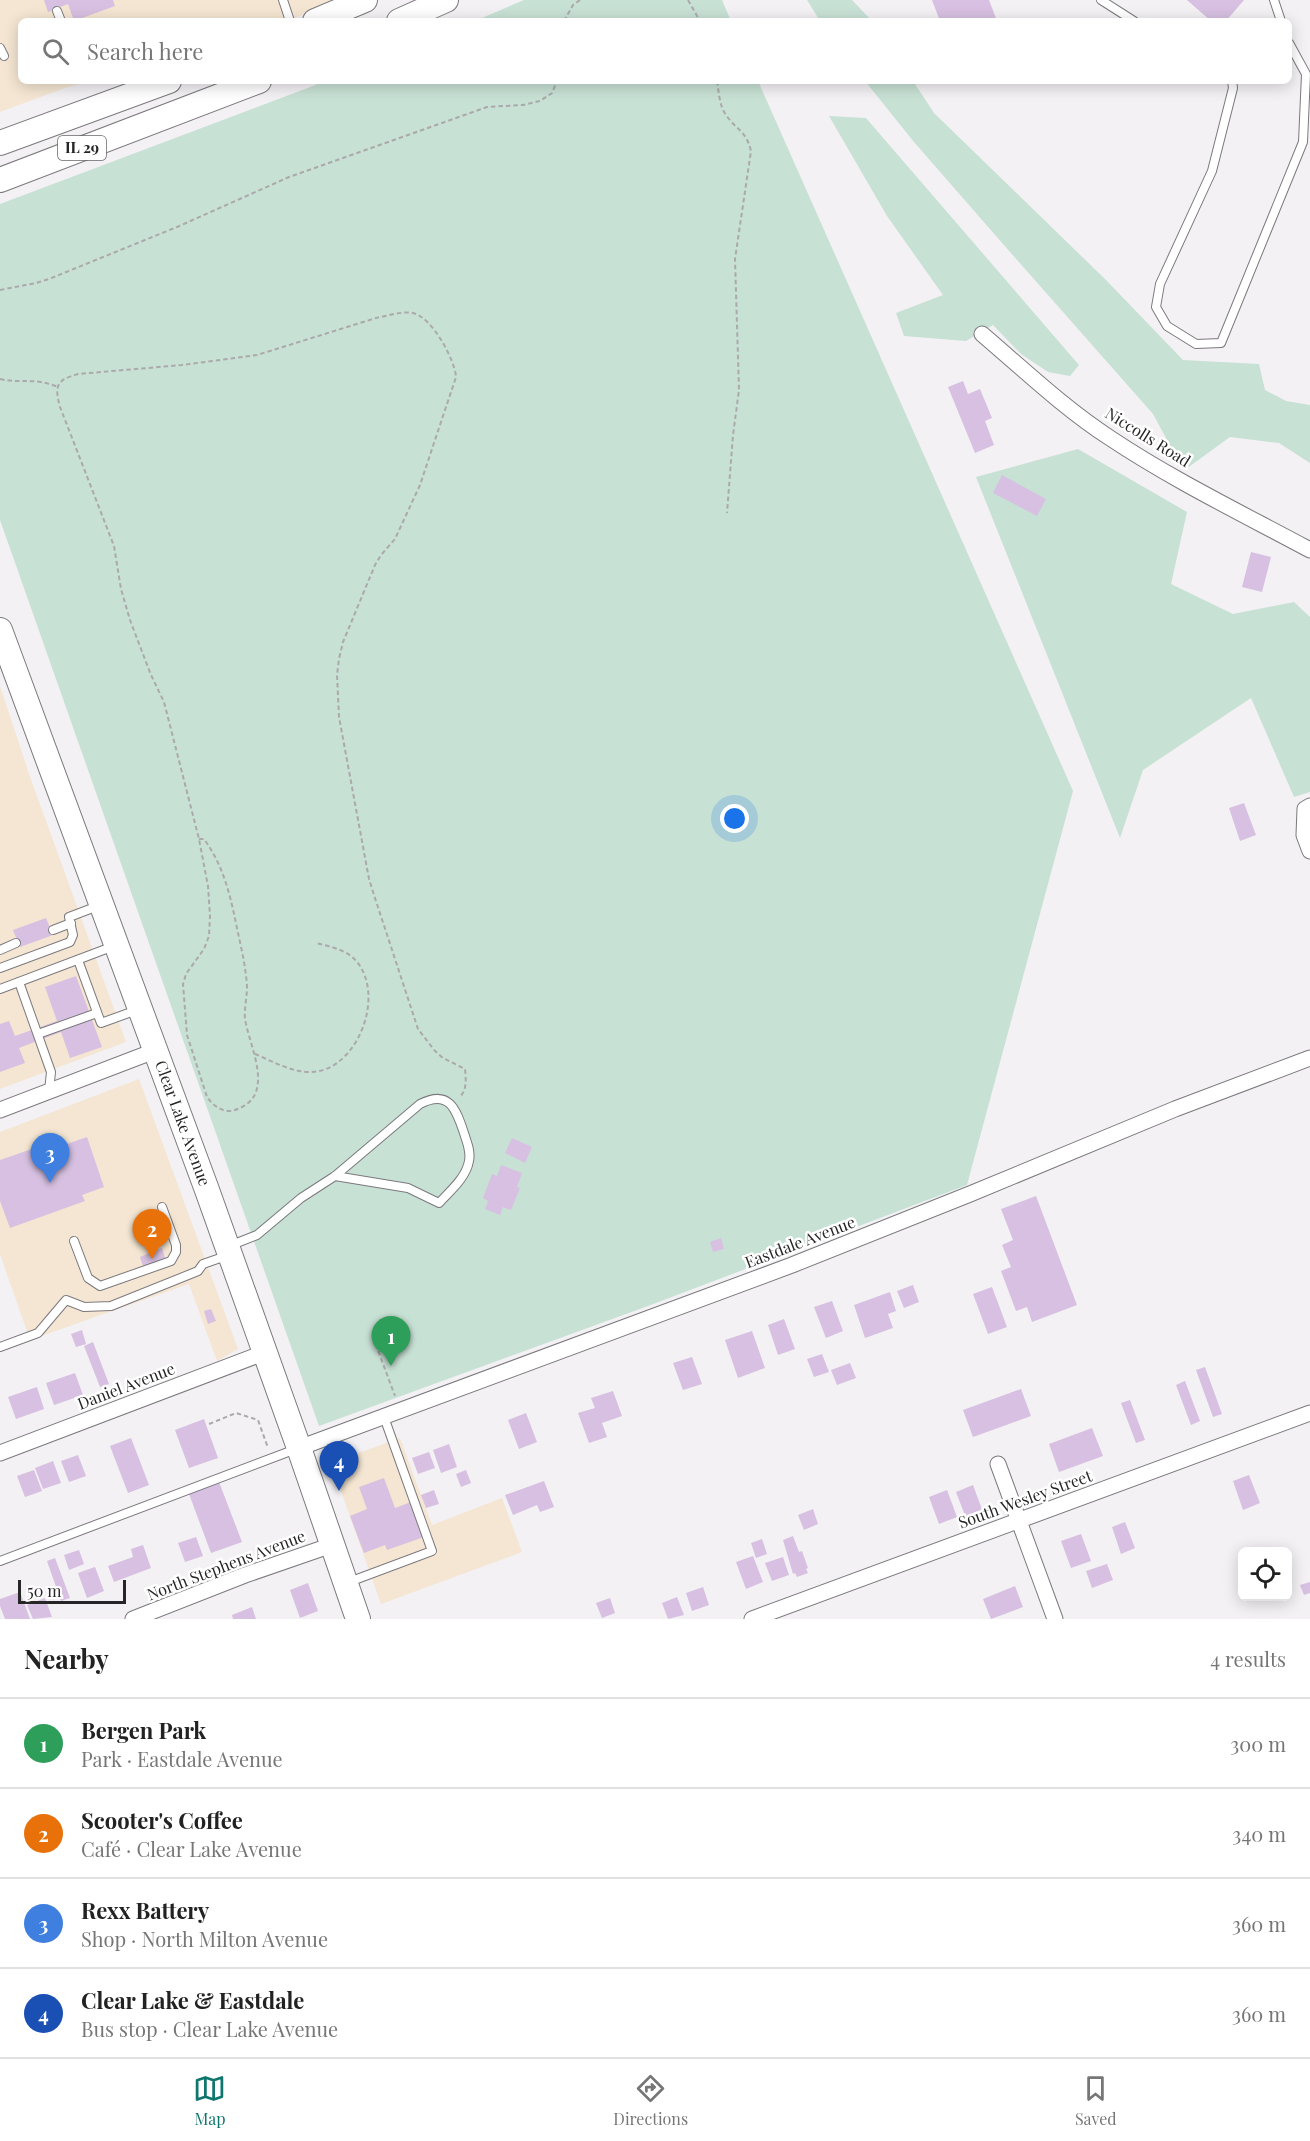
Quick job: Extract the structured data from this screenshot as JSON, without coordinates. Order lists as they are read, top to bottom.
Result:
{
  "streets": {
    "main road": ["IL 29", "Clear Lake Avenue"],
    "street": [
      "Niccolls Road",
      "Eastdale Avenue",
      "Daniel Avenue",
      "South Wesley Street",
      "North Stephens Avenue"
    ]
  },
  "crossings": [
    ["Clear Lake Avenue", "Eastdale Avenue"],
    ["Clear Lake Avenue", "Daniel Avenue"],
    ["Clear Lake Avenue", "North Stephens Avenue"]
  ],
  "scale_bar": "50 m",
  "page": {
    "search": "Search here",
    "pins": [
      "3",
      "2",
      "1",
      "4"
    ],
    "scale": "50 m",
    "heading": ["Nearby", "4 results"],
    "list": [
      {
        "mark": "1",
        "name": "Bergen Park",
        "note": "Park · Eastdale Avenue",
        "value": "300 m"
      },
      {
        "mark": "2",
        "name": "Scooter's Coffee",
        "note": "Café · Clear Lake Avenue",
        "value": "340 m"
      },
      {
        "mark": "3",
        "name": "Rexx Battery",
        "note": "Shop · North Milton Avenue",
        "value": "360 m"
      },
      {
        "mark": "4",
        "name": "Clear Lake & Eastdale",
        "note": "Bus stop · Clear Lake Avenue",
        "value": "360 m"
      }
    ],
    "nav": ["Map", "Directions", "Saved"]
  }
}
